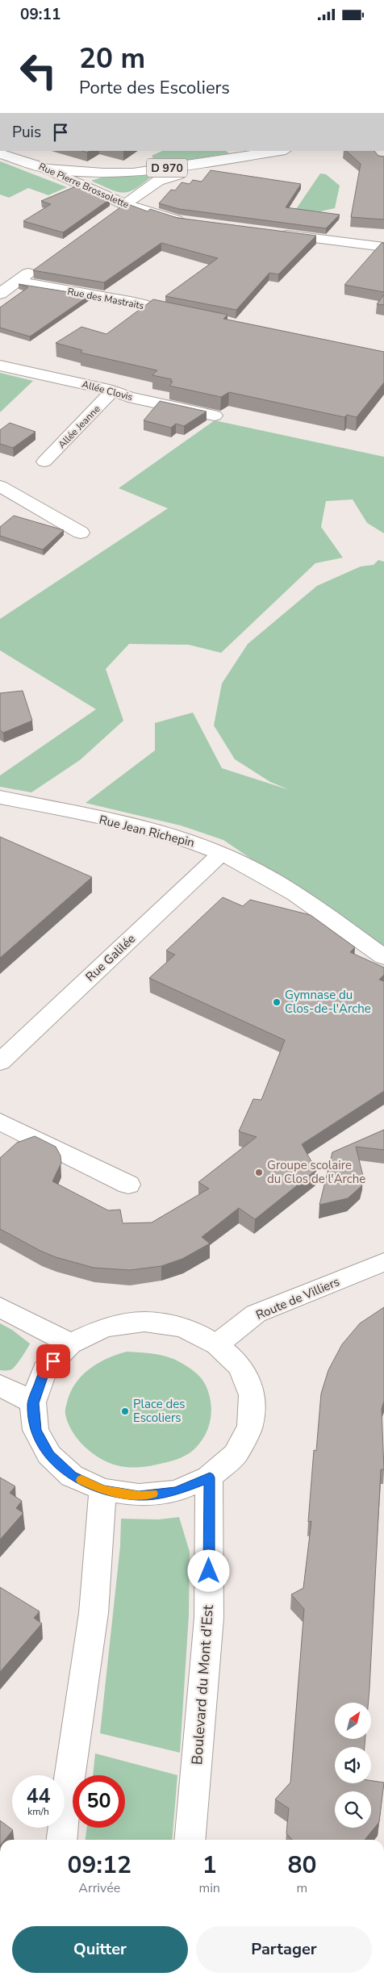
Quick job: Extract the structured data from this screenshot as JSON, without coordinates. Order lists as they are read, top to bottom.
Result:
{
  "streets": {
    "street": [
      "D 970",
      "Rue Pierre Brossolette",
      "Rue des Mastraits",
      "Allée Clovis",
      "Allée Jeanne",
      "Rue Jean Richepin",
      "Rue Galilée",
      "Route de Villiers",
      "Boulevard du Mont d'Est"
    ]
  },
  "crossings": [
    ["D 970", "Rue Pierre Brossolette"],
    ["Allée Clovis", "Allée Jeanne"],
    ["Rue Jean Richepin", "Rue Galilée"]
  ],
  "places": ["Gymnase du Clos-de-l'Arche", "Groupe scolaire du Clos de l'Arche", "Place des Escoliers"],
  "north": "top right",
  "page": {
    "status": "09:11",
    "turn": ["20 m", "Porte des Escoliers"],
    "then": "Puis",
    "speed": "44 km/h",
    "limit": "50",
    "eta": [
      "09:12",
      "Arrivée",
      "1",
      "min",
      "80",
      "m"
    ],
    "buttons": ["Quitter", "Partager"]
  }
}
